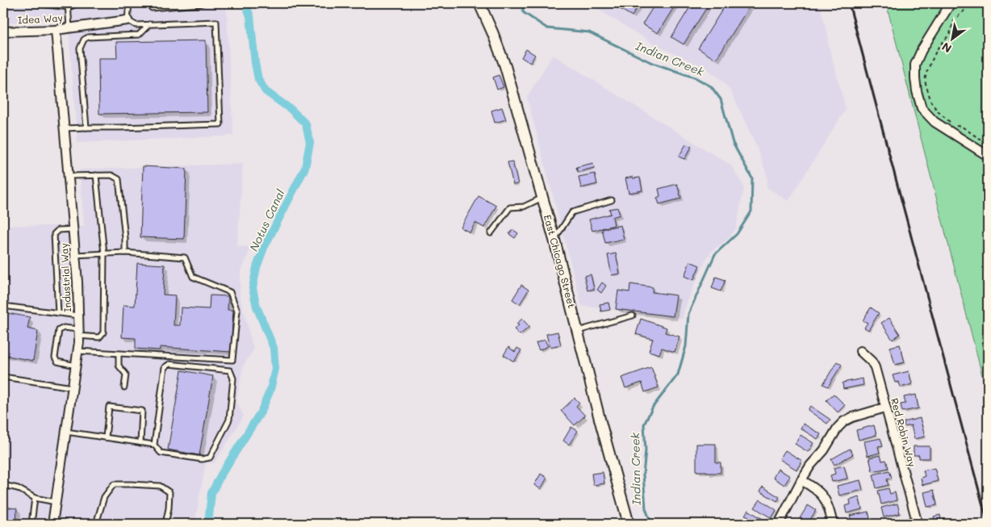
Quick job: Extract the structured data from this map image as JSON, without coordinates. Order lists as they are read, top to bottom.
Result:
{
  "streets": {
    "street": [
      "Idea Way",
      "East Chicago Street",
      "Industrial Way",
      "Red Robin Way"
    ]
  },
  "crossings": [
    ["Idea Way", "Industrial Way"]
  ],
  "water": ["Indian Creek", "Notus Canal"],
  "north": "bottom left"
}
